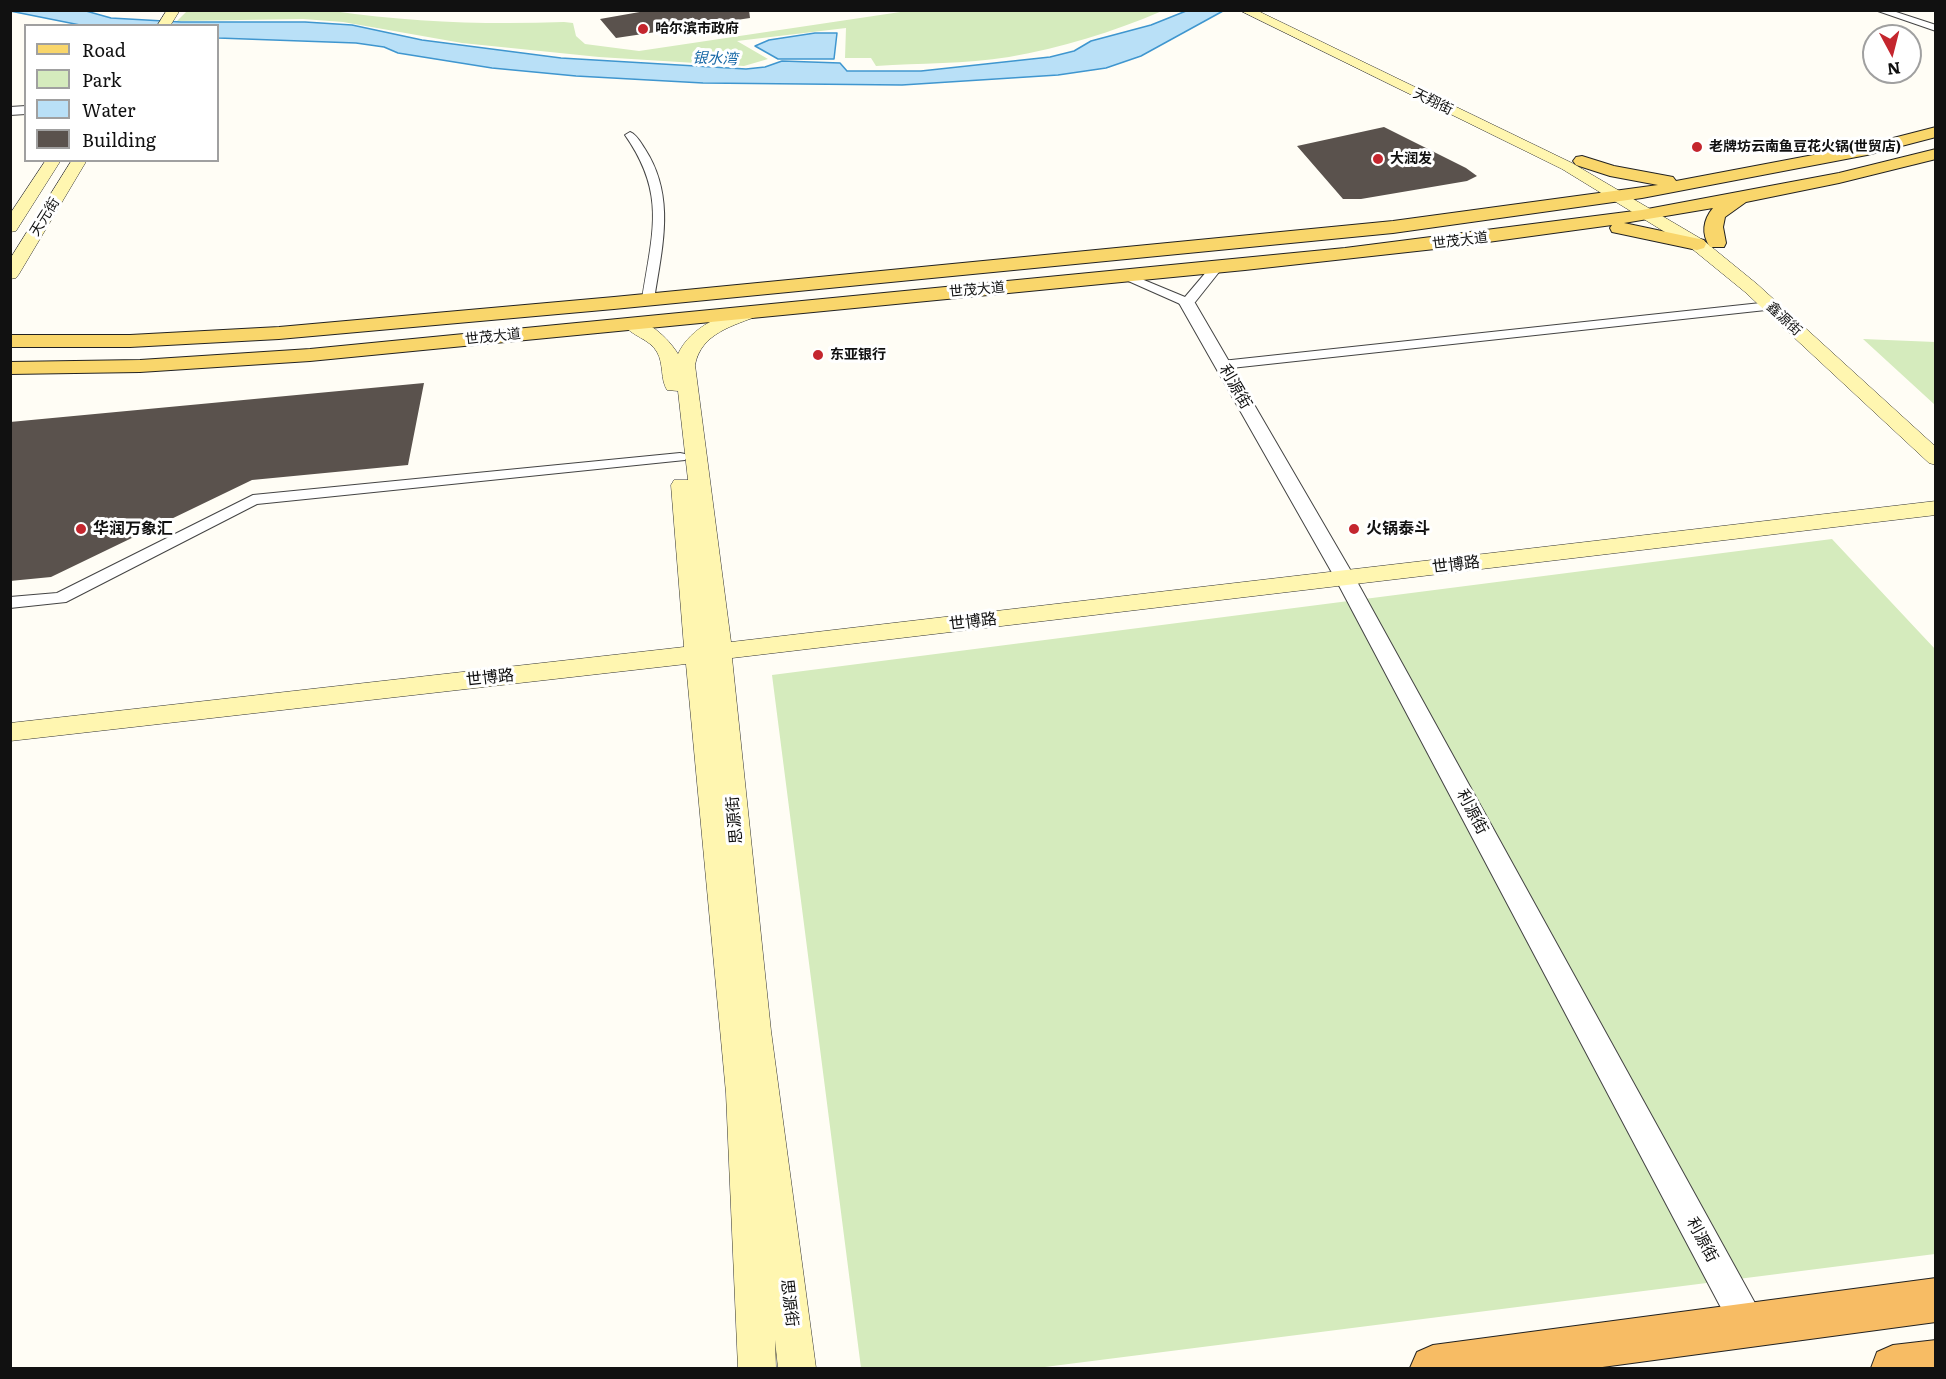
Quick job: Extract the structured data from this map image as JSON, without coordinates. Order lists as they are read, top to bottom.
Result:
{
  "streets": {
    "main road": [
      "天翔街",
      "天元街",
      "世茂大道",
      "鑫源街",
      "世博路",
      "思源街"
    ],
    "street": ["利源街"]
  },
  "crossings": [
    ["天翔街", "世茂大道"],
    ["天翔街", "鑫源街"],
    ["世茂大道", "鑫源街"],
    ["世茂大道", "思源街"],
    ["利源街", "世博路"],
    ["世博路", "思源街"]
  ],
  "water": ["银水湾"],
  "places": [
    "哈尔滨市政府",
    "老牌坊云南鱼豆花火锅(世贸店)",
    "大润发",
    "东亚银行",
    "华润万象汇",
    "火锅泰斗"
  ],
  "legend": [
    "Road",
    "Park",
    "Water",
    "Building"
  ],
  "north": "bottom"
}
